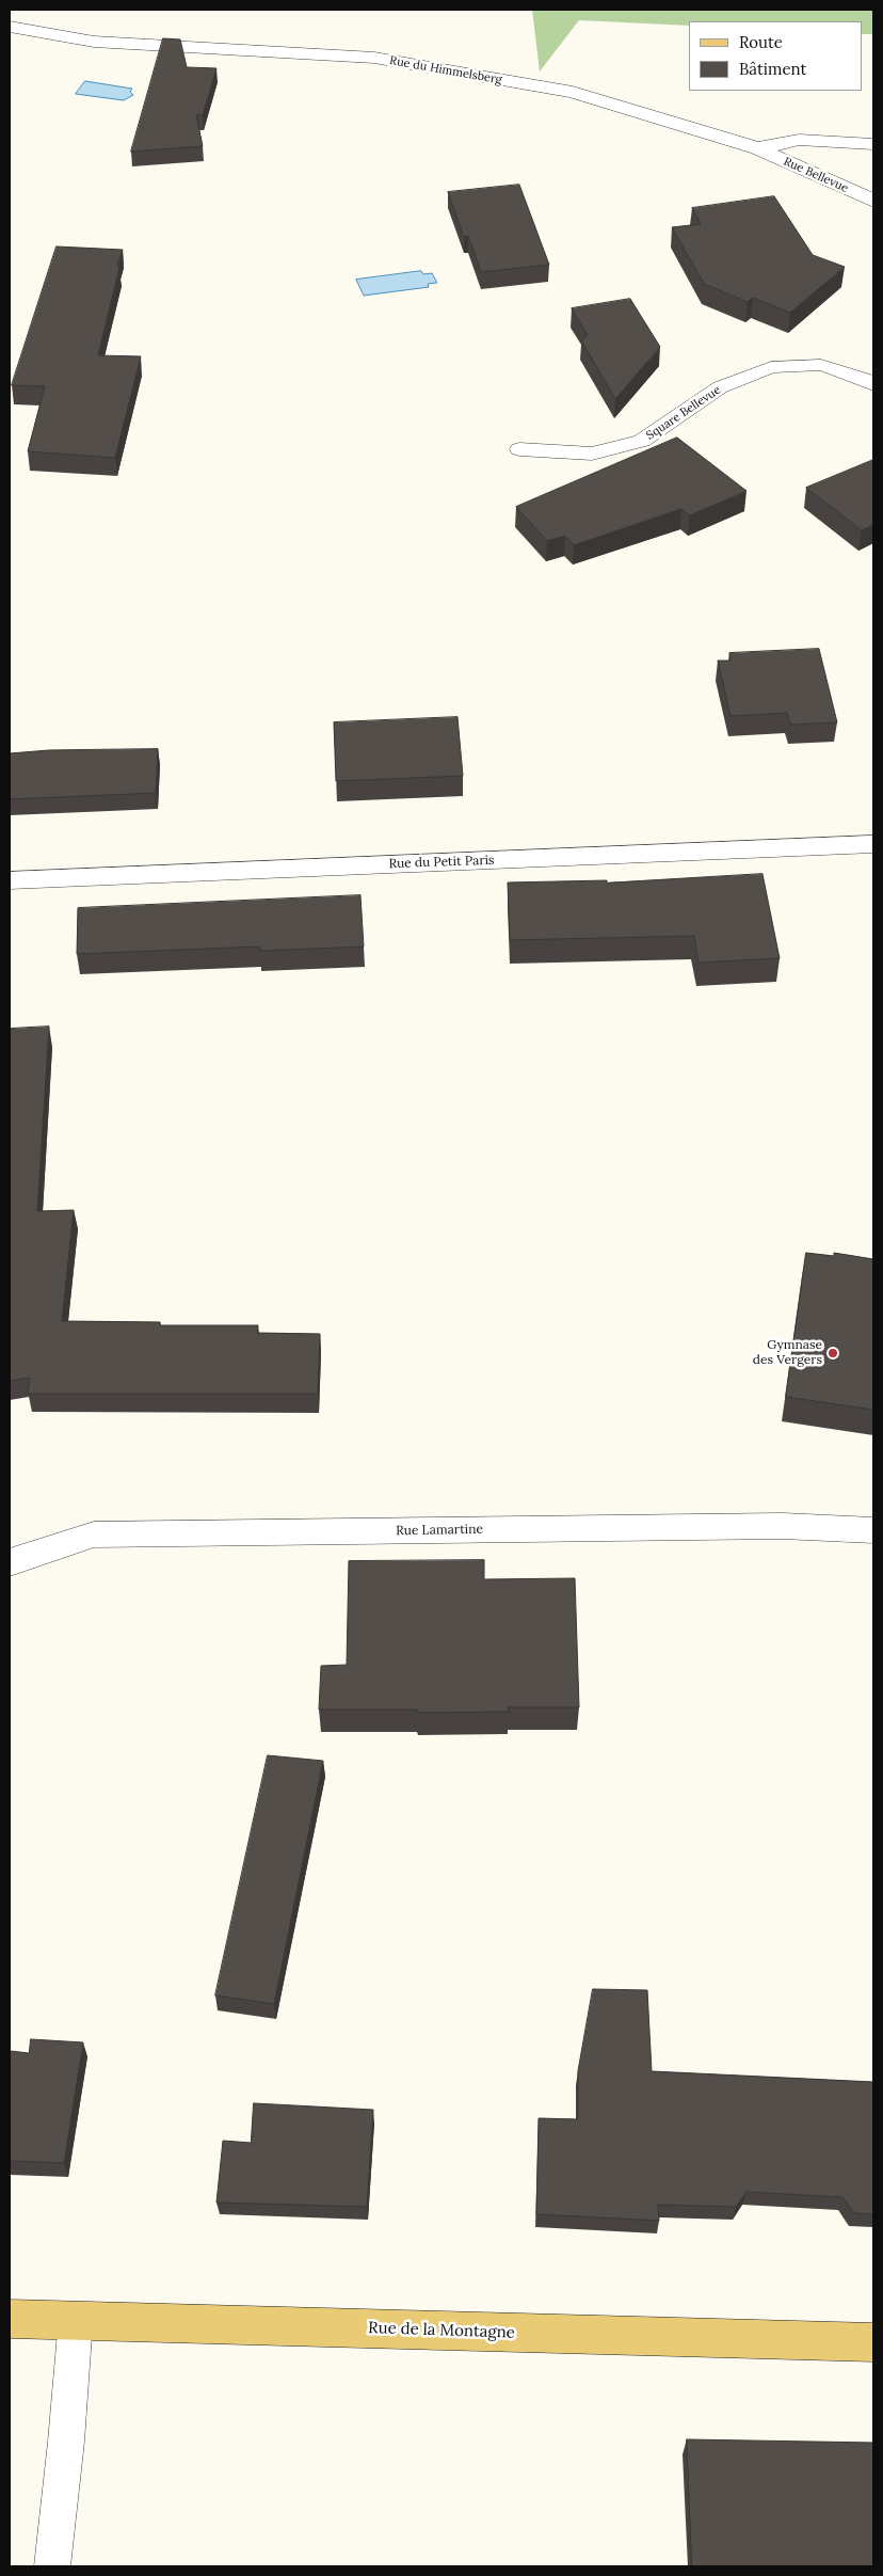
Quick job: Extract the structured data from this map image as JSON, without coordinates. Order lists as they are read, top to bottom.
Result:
{
  "streets": {
    "main road": ["Rue de la Montagne"],
    "street": [
      "Rue du Himmelsberg",
      "Rue Bellevue",
      "Rue du Petit Paris",
      "Rue Lamartine"
    ],
    "lane": ["Square Bellevue"]
  },
  "crossings": [
    ["Rue du Himmelsberg", "Rue Bellevue"]
  ],
  "places": ["Gymnase des Vergers"],
  "legend": ["Route", "Bâtiment"]
}
